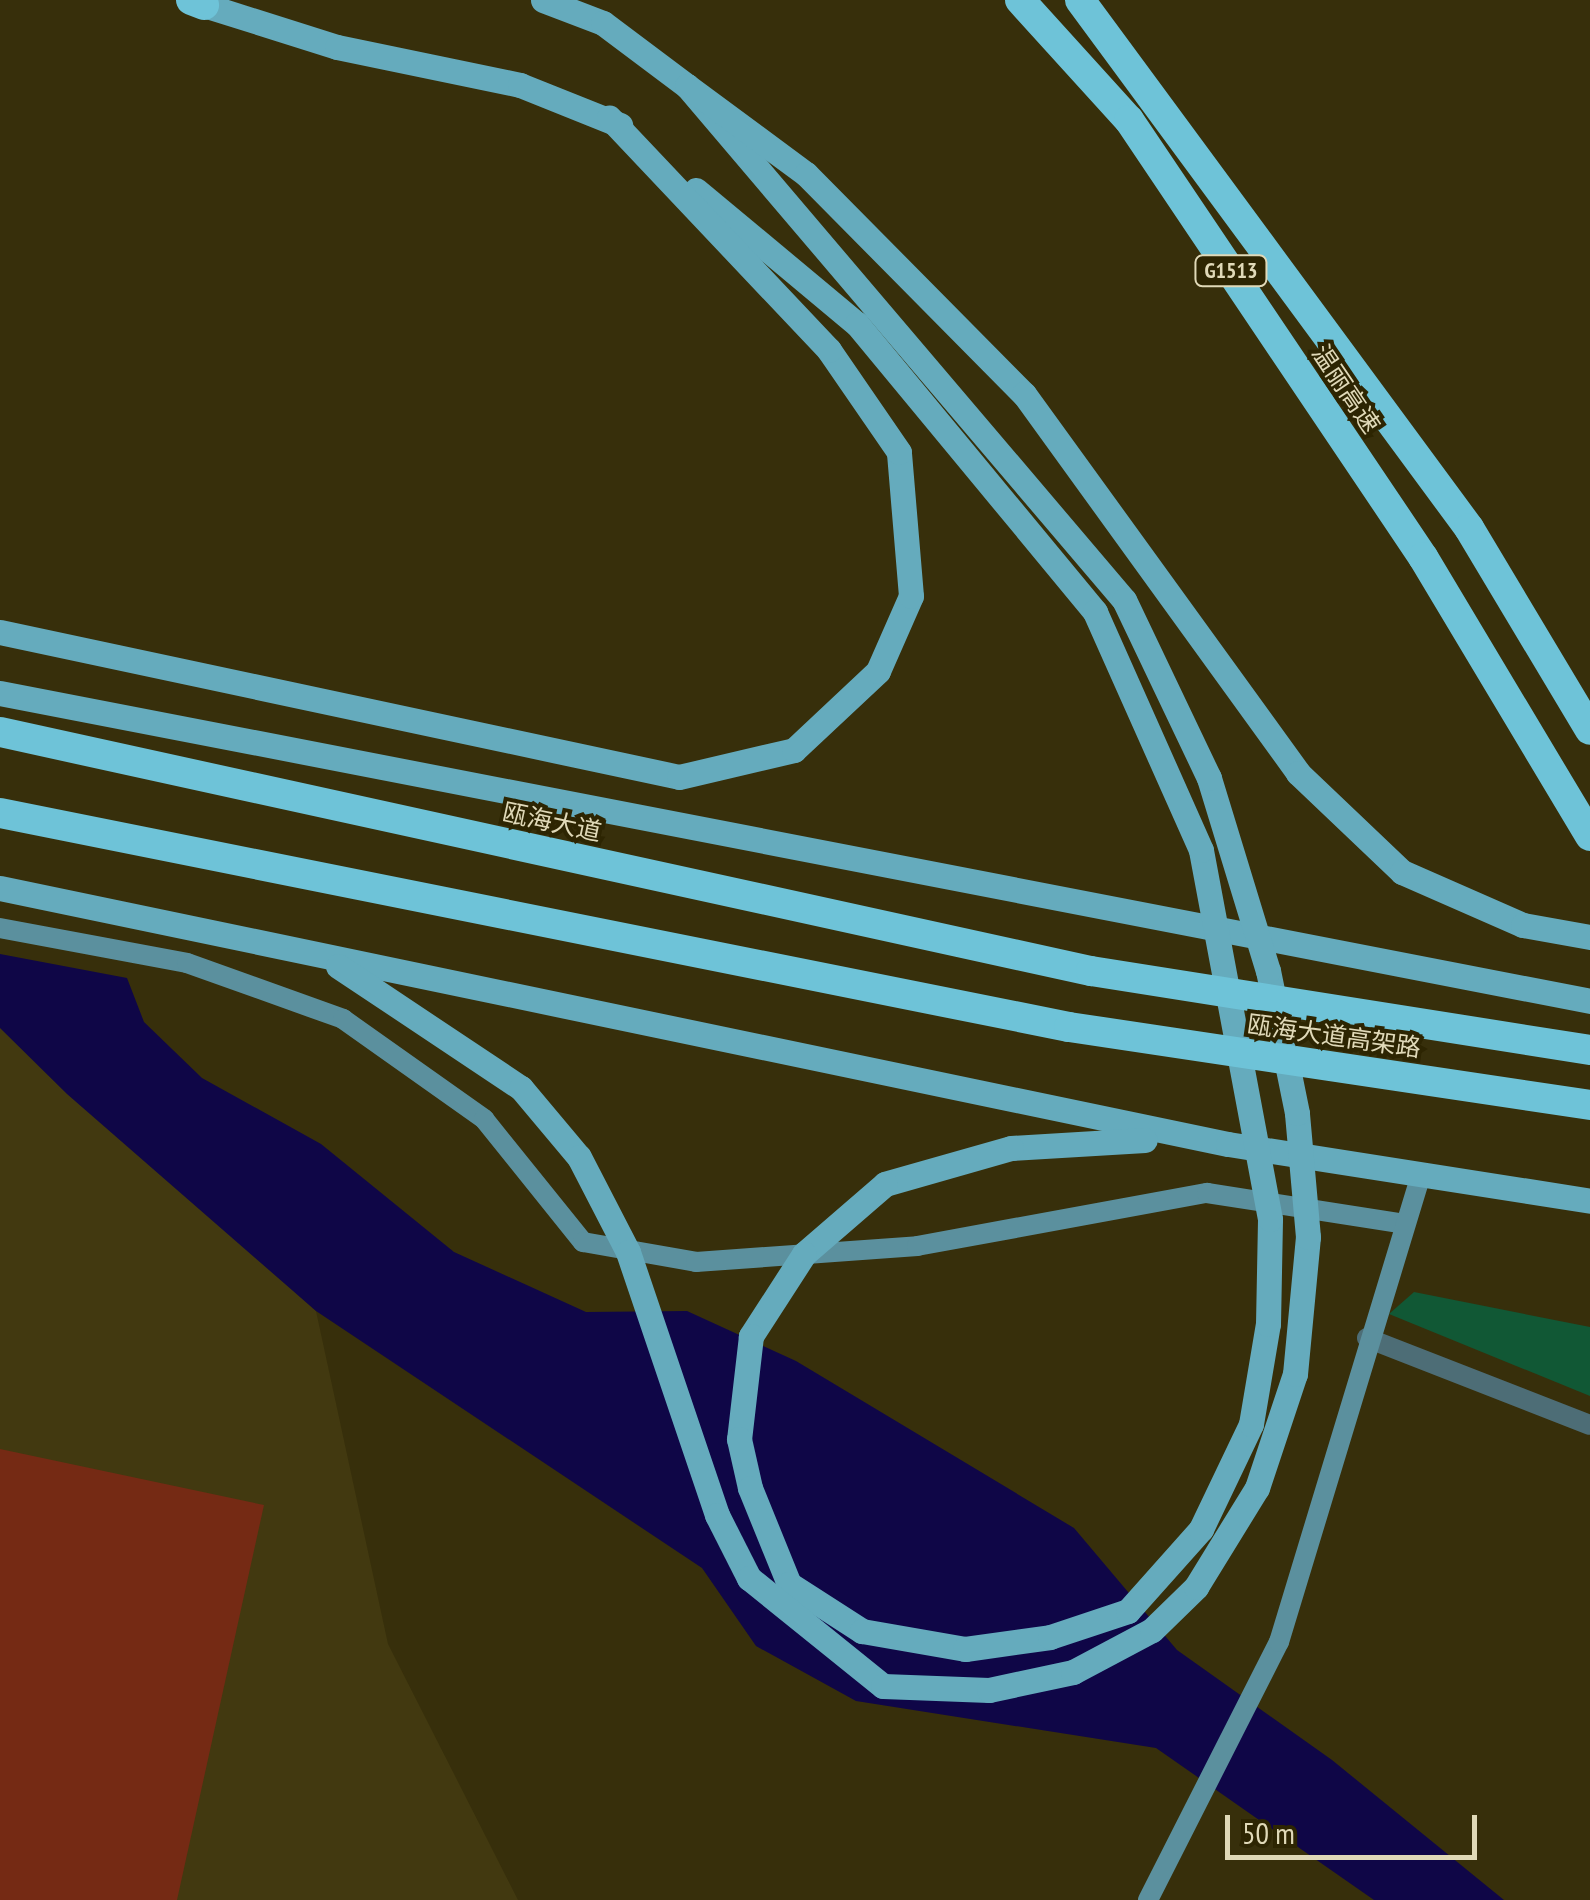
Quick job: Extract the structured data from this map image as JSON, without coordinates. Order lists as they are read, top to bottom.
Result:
{
  "streets": {
    "highway": [
      "G1513",
      "温丽高速",
      "瓯海大道",
      "瓯海大道高架路"
    ]
  },
  "crossings": [
    ["瓯海大道", "瓯海大道高架路"]
  ],
  "scale_bar": "50 m"
}
